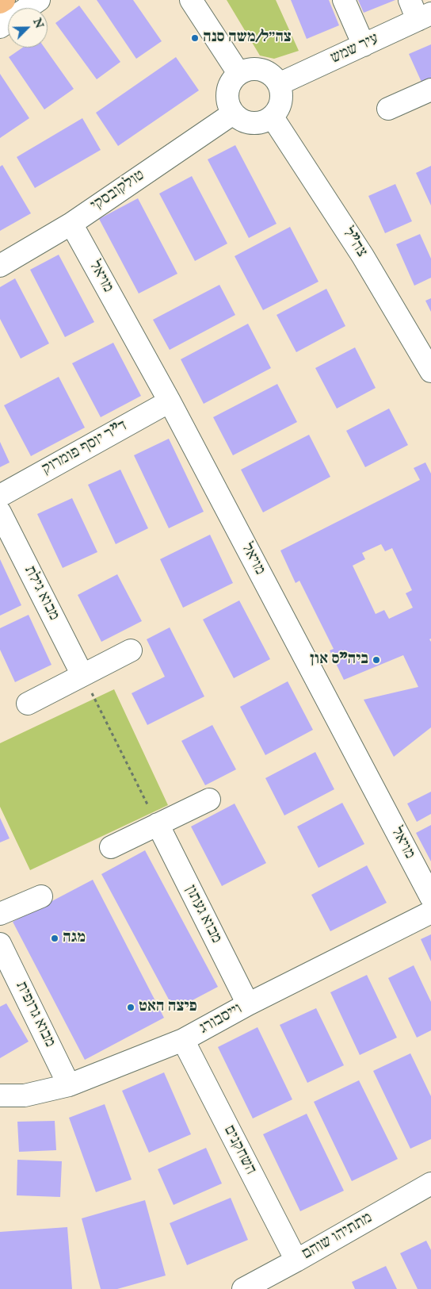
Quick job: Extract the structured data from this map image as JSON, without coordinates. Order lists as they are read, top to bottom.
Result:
{
  "streets": {
    "street": [
      "עיר שמש",
      "טולקובסקי",
      "צה\"ל",
      "מויאל",
      "ד\"ר יוסף פומרוק",
      "מבוא גילת",
      "מבוא געתון",
      "מבוא גרופית",
      "וייסבורג",
      "השחקנים",
      "מתתיהו שוהם"
    ]
  },
  "crossings": [
    ["עיר שמש", "טולקובסקי"],
    ["עיר שמש", "צה\"ל"],
    ["טולקובסקי", "צה\"ל"],
    ["טולקובסקי", "מויאל"],
    ["מויאל", "ד\"ר יוסף פומרוק"],
    ["מבוא געתון", "וייסבורג"],
    ["מבוא גרופית", "וייסבורג"],
    ["וייסבורג", "השחקנים"],
    ["השחקנים", "מתתיהו שוהם"]
  ],
  "places": [
    "צה״ל/משה סנה",
    "ביה\"ס און",
    "מגה",
    "פיצה האט"
  ],
  "north": "top right"
}
